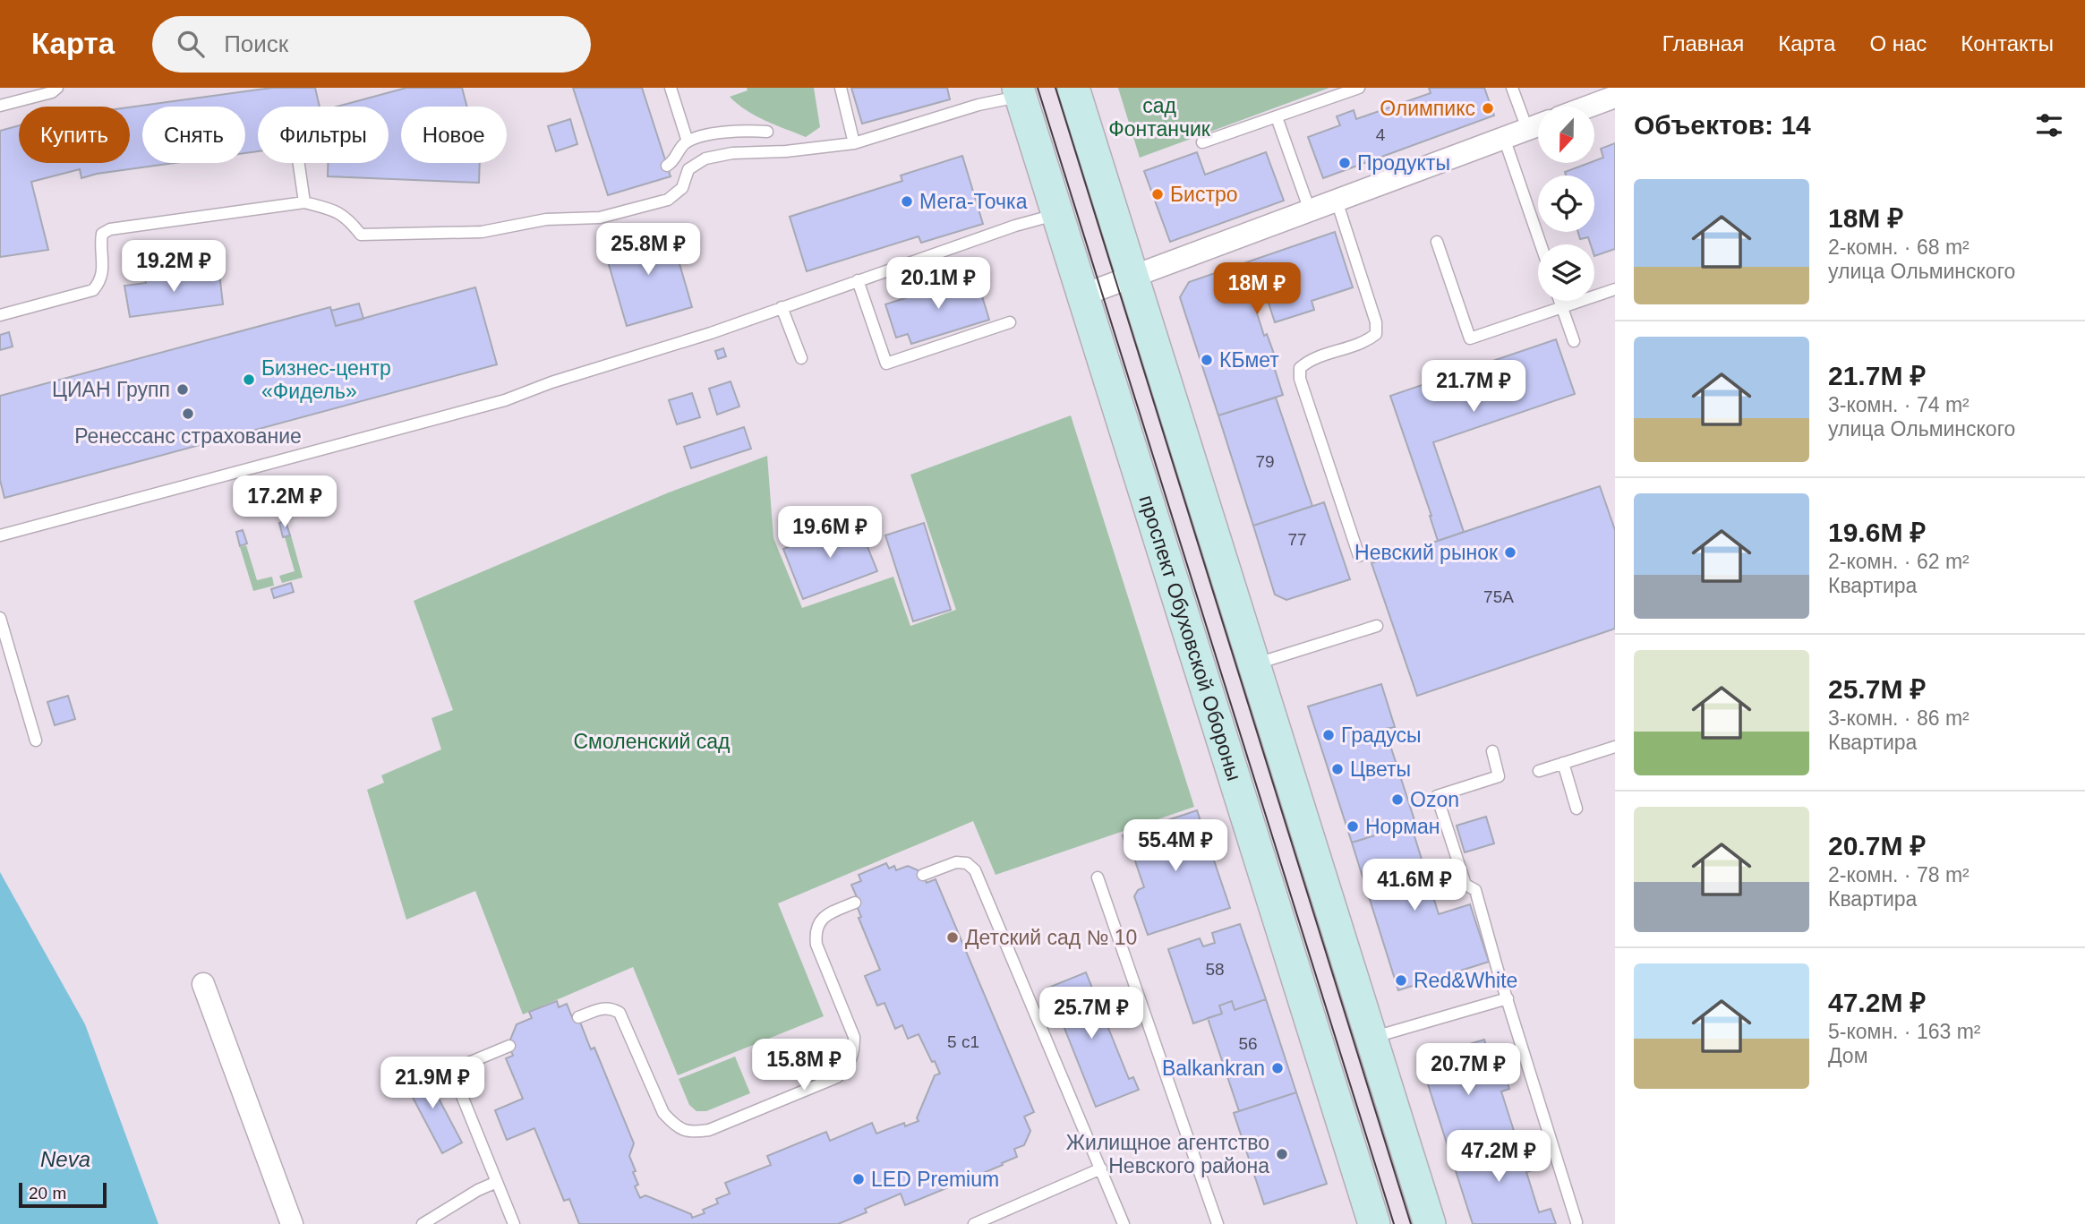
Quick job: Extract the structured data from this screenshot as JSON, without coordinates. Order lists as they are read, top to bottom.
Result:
{
  "streets": {
    "main road": ["проспект Обуховской Обороны"]
  },
  "water": ["Neva"],
  "parks": ["сад Фонтанчик", "Смоленский сад"],
  "places": [
    "Олимпикс",
    "Продукты",
    "Бистро",
    "Мега-Точка",
    "КБмет",
    "Бизнес-центр «Фидель»",
    "ЦИАН Групп",
    "Ренессанс страхование",
    "Невский рынок",
    "Градусы",
    "Цветы",
    "Ozon",
    "Норман",
    "Детский сад № 10",
    "Red&White",
    "Balkankran",
    "Жилищное агентство Невского района",
    "LED Premium"
  ],
  "house_numbers": [
    "4",
    "79",
    "77",
    "75А",
    "58",
    "5 с1",
    "56"
  ],
  "scale_bar": "20 m",
  "north": "bottom",
  "page": {
    "header": "Карта",
    "search": "Поиск",
    "nav": [
      "Главная",
      "Карта",
      "О нас",
      "Контакты"
    ],
    "heading": "Объектов: 14",
    "chip": [
      "Купить",
      "Снять",
      "Фильтры",
      "Новое"
    ],
    "list": [
      {
        "name": "18M ₽",
        "note": "2-комн. · 68 m² · улица Ольминского"
      },
      {
        "name": "21.7M ₽",
        "note": "3-комн. · 74 m² · улица Ольминского"
      },
      {
        "name": "19.6M ₽",
        "note": "2-комн. · 62 m² · Квартира"
      },
      {
        "name": "25.7M ₽",
        "note": "3-комн. · 86 m² · Квартира"
      },
      {
        "name": "20.7M ₽",
        "note": "2-комн. · 78 m² · Квартира"
      },
      {
        "name": "47.2M ₽",
        "note": "5-комн. · 163 m² · Дом"
      }
    ],
    "price": [
      "25.8M ₽",
      "19.2M ₽",
      "20.1M ₽",
      "18M ₽",
      "21.7M ₽",
      "17.2M ₽",
      "19.6M ₽",
      "55.4M ₽",
      "41.6M ₽",
      "25.7M ₽",
      "15.8M ₽",
      "20.7M ₽",
      "21.9M ₽",
      "47.2M ₽"
    ],
    "scale": "20 m"
  }
}
